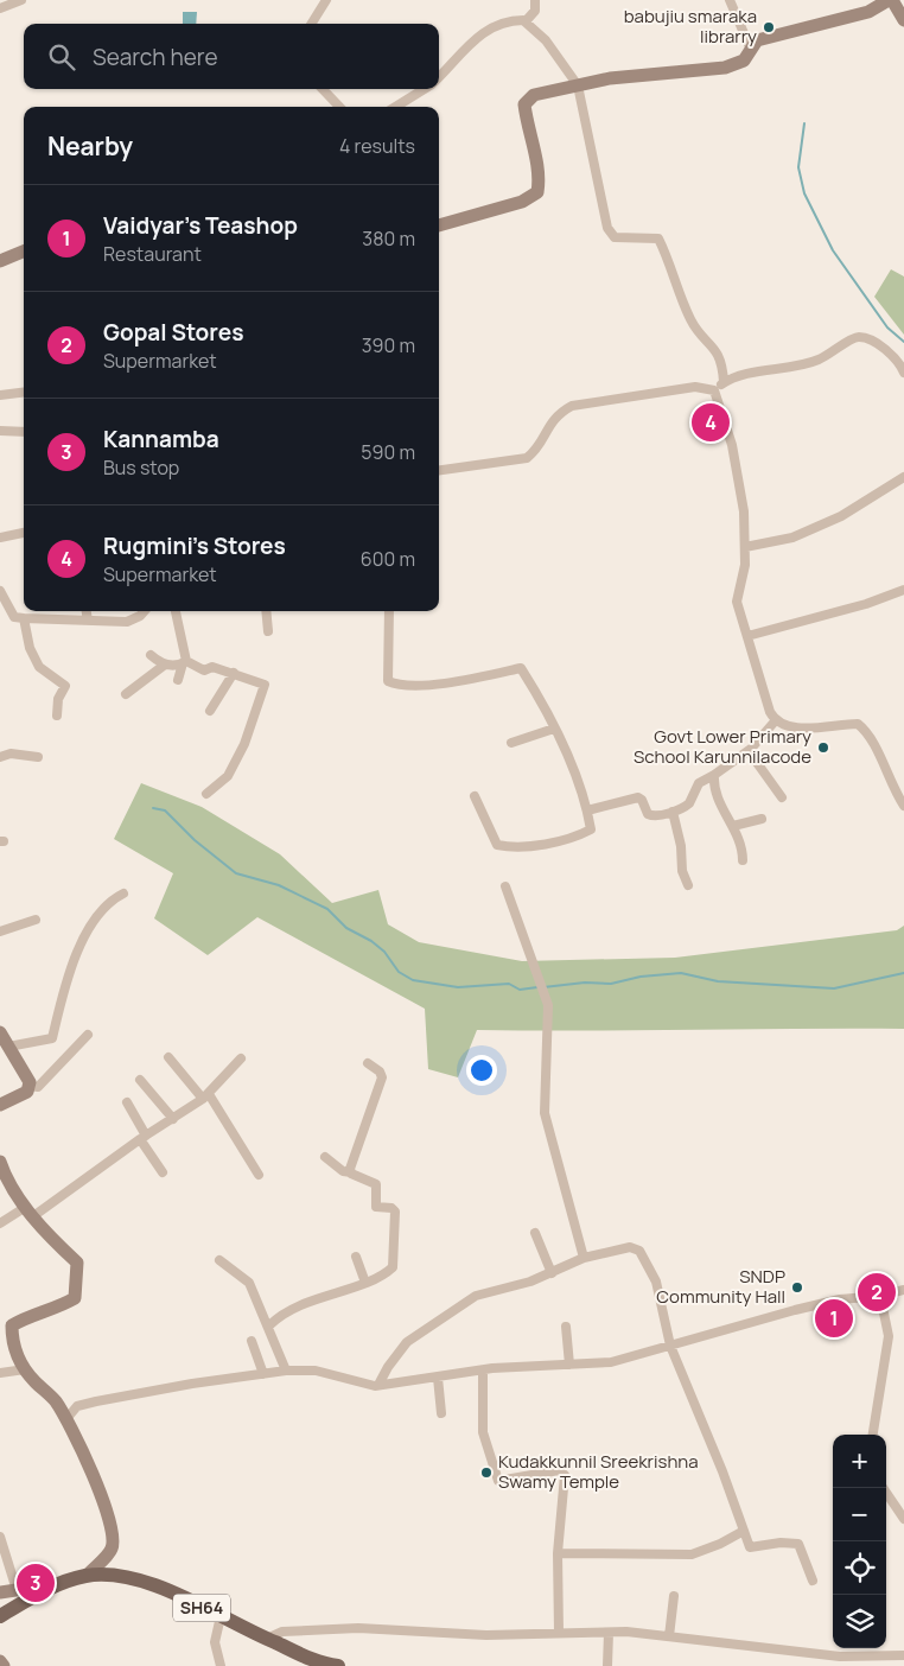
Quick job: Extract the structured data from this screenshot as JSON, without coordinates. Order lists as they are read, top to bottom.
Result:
{
  "streets": {
    "main road": ["SH64"]
  },
  "places": [
    "babujiu smaraka librarry",
    "Govt Lower Primary School Karunnilacode",
    "SNDP Community Hall",
    "Kudakkunnil Sreekrishna Swamy Temple"
  ],
  "page": {
    "search": "Search here",
    "heading": ["Nearby", "4 results"],
    "list": [
      {
        "mark": "1",
        "name": "Vaidyar's Teashop",
        "note": "Restaurant",
        "value": "380 m"
      },
      {
        "mark": "2",
        "name": "Gopal Stores",
        "note": "Supermarket",
        "value": "390 m"
      },
      {
        "mark": "3",
        "name": "Kannamba",
        "note": "Bus stop",
        "value": "590 m"
      },
      {
        "mark": "4",
        "name": "Rugmini's Stores",
        "note": "Supermarket",
        "value": "600 m"
      }
    ],
    "pins": [
      "4",
      "2",
      "1",
      "3"
    ],
    "map_buttons": ["+", "−"]
  }
}
